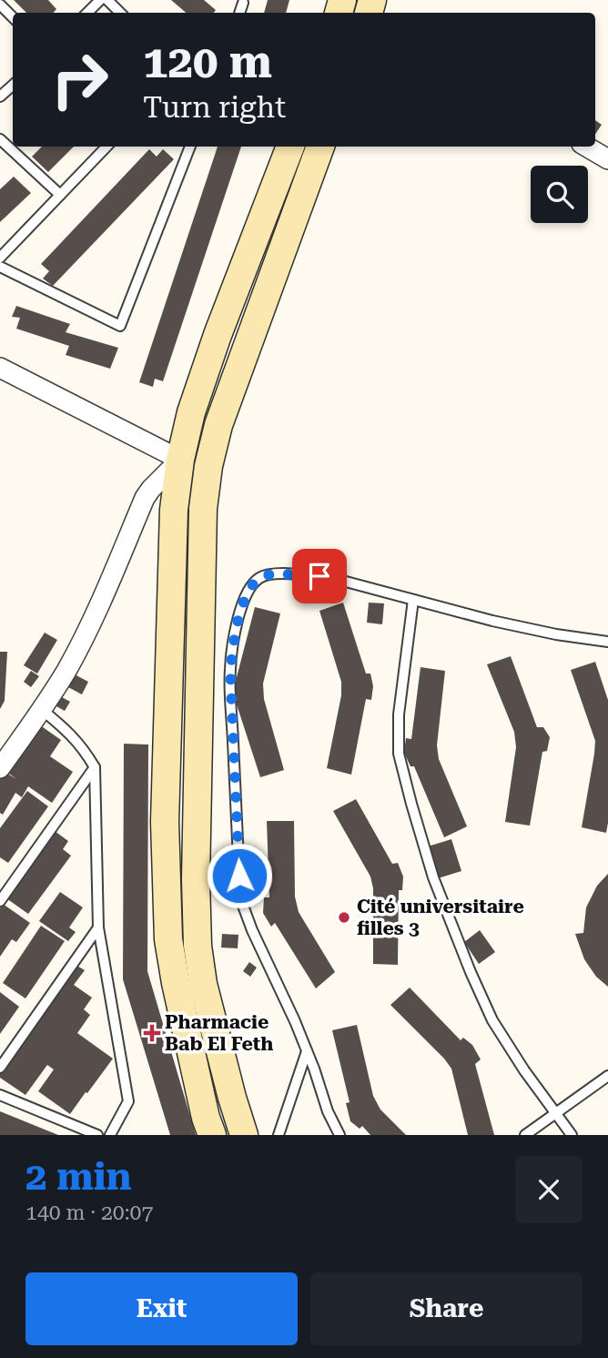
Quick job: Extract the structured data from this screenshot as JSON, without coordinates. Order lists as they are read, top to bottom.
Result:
{
  "places": {
    "other": ["Cité universitaire filles 3"],
    "health": ["Pharmacie Bab El Feth"]
  },
  "page": {
    "turn": ["120 m", "Turn right"],
    "heading": ["2 min", "140 m · 20:07"],
    "buttons": ["Exit", "Share"]
  }
}
